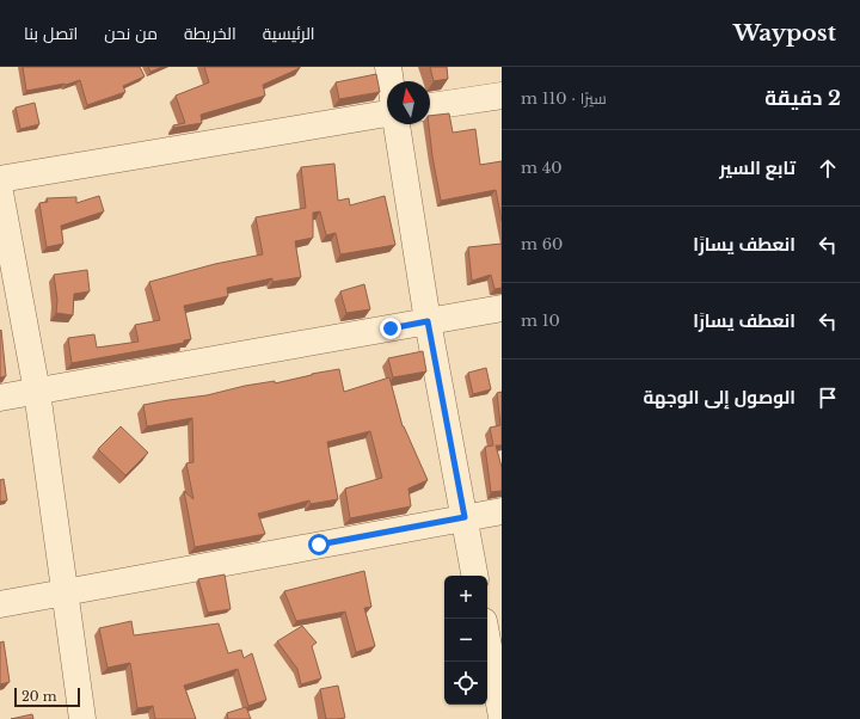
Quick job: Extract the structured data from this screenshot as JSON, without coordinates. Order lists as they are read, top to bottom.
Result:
{
  "scale_bar": "20 m",
  "north": "top",
  "page": {
    "header": "Waypost",
    "nav": [
      "الرئيسية",
      "الخريطة",
      "من نحن",
      "اتصل بنا"
    ],
    "heading": ["2 دقيقة", "سيرًا · 110 m"],
    "list": [
      ["تابع السير", "40 m"],
      ["انعطف يسارًا", "60 m"],
      ["انعطف يسارًا", "10 m"],
      "الوصول إلى الوجهة"
    ],
    "map_buttons": ["+", "−"],
    "scale": "20 m"
  }
}
